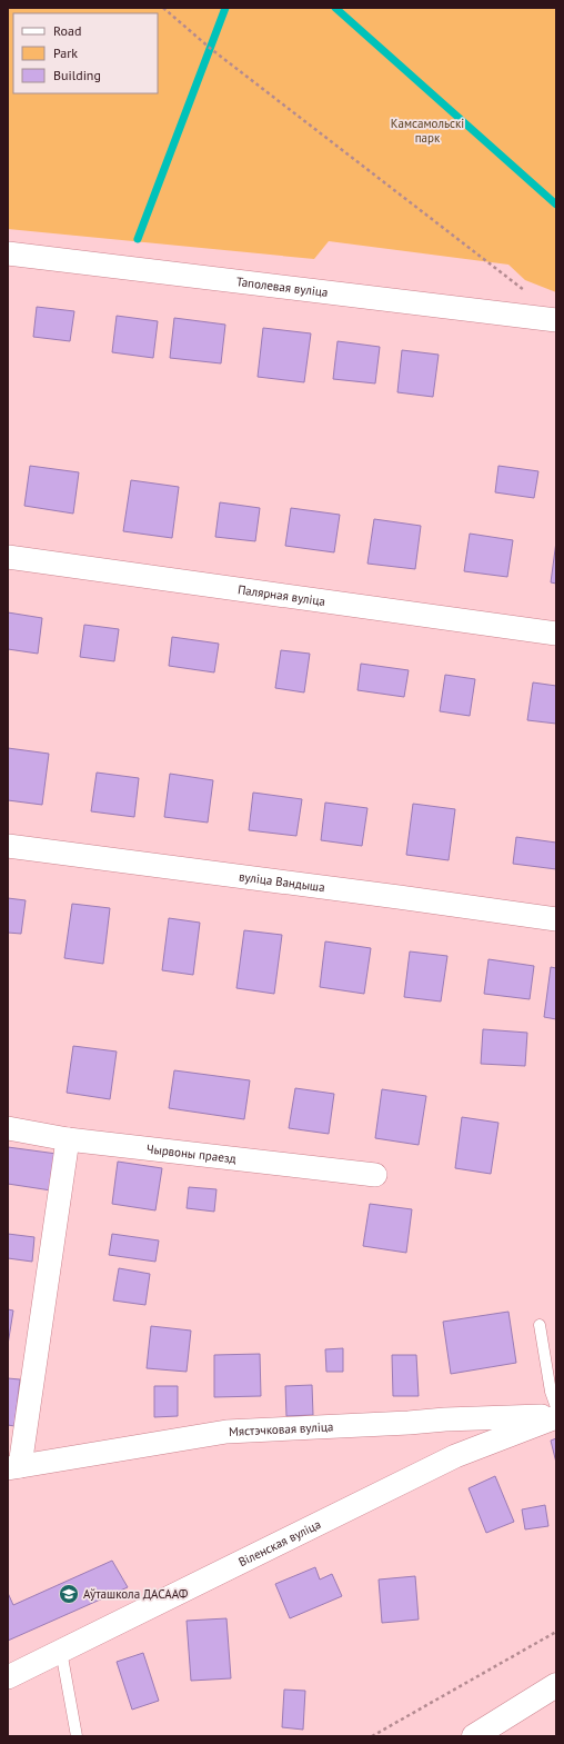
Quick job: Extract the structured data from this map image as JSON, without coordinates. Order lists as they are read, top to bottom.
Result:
{
  "streets": {
    "street": [
      "Таполевая вуліца",
      "Палярная вуліца",
      "вуліца Вандыша",
      "Чырвоны праезд",
      "Мястэчковая вуліца",
      "Віленская вуліца"
    ]
  },
  "crossings": [
    ["Мястэчковая вуліца", "Віленская вуліца"]
  ],
  "parks": ["Камсамольскі парк"],
  "places": {
    "school or university": ["Аўташкола ДАСААФ"]
  },
  "legend": ["Road", "Park", "Building"]
}
